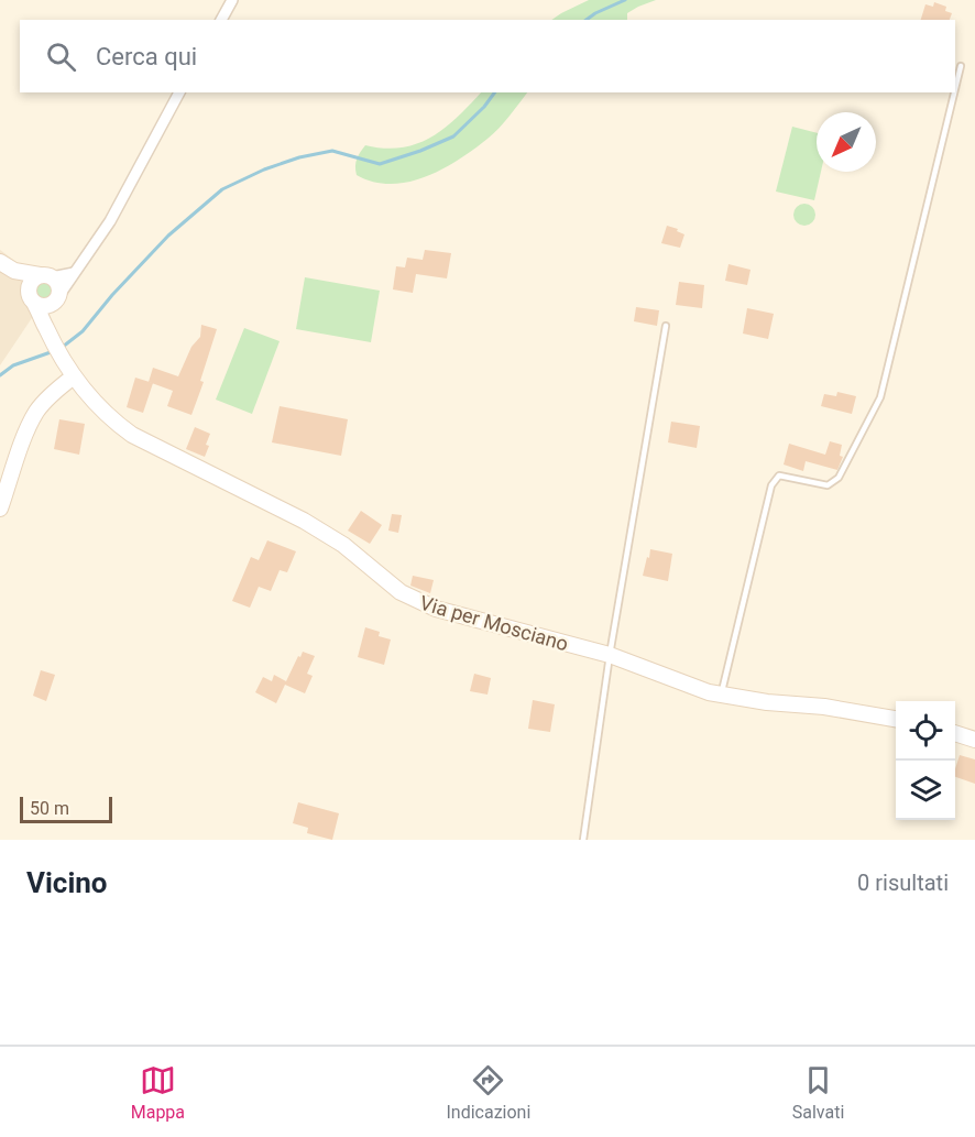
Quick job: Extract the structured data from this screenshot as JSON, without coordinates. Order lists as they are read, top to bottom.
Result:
{
  "streets": {
    "main road": ["Via per Mosciano"]
  },
  "scale_bar": "50 m",
  "north": "bottom left",
  "page": {
    "search": "Cerca qui",
    "scale": "50 m",
    "heading": ["Vicino", "0 risultati"],
    "nav": ["Mappa", "Indicazioni", "Salvati"]
  }
}
